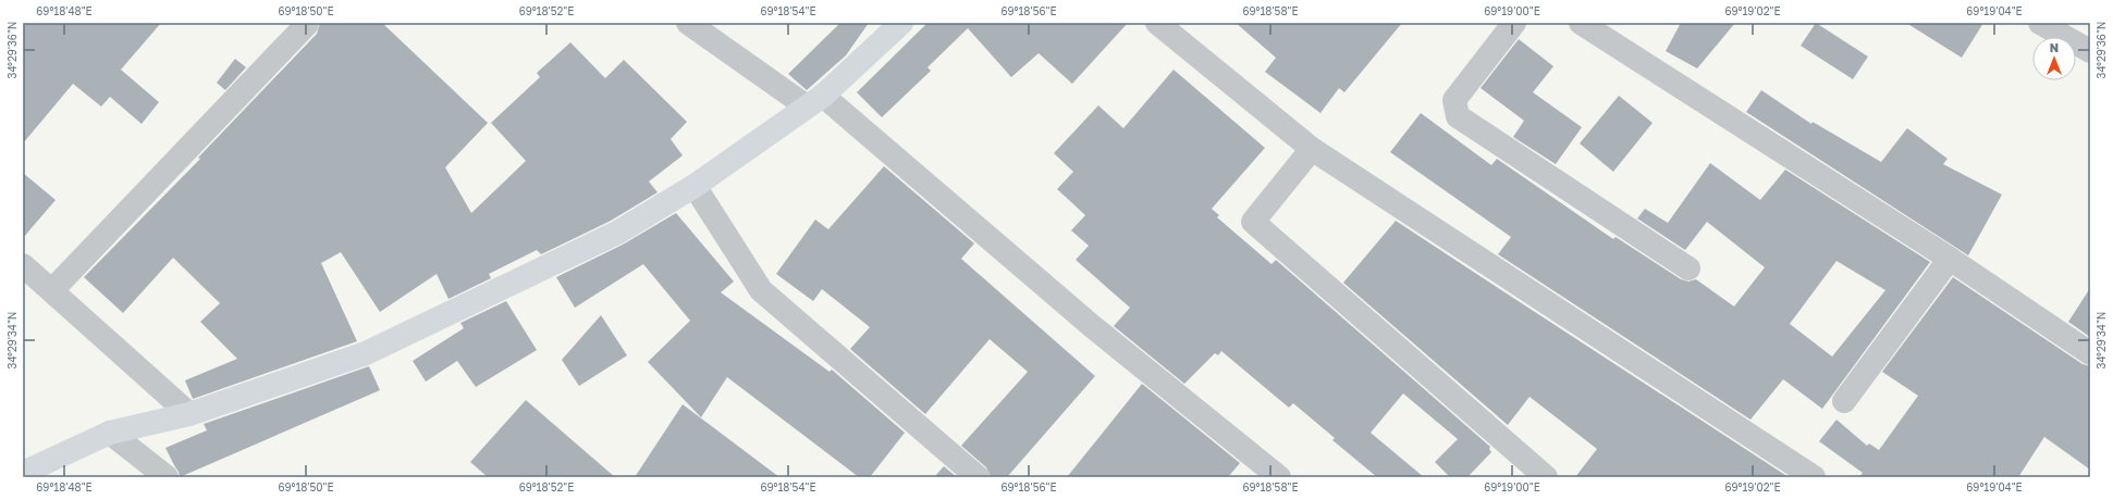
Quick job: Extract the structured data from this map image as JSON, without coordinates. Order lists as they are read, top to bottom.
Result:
{
  "north": "top",
  "coordinates": [
    "69°18'48\"E",
    "69°18'50\"E",
    "69°18'52\"E",
    "69°18'54\"E",
    "69°18'56\"E",
    "69°18'58\"E",
    "69°19'00\"E",
    "69°19'02\"E",
    "69°19'04\"E",
    "34°29'36\"N",
    "34°29'34\"N"
  ]
}
